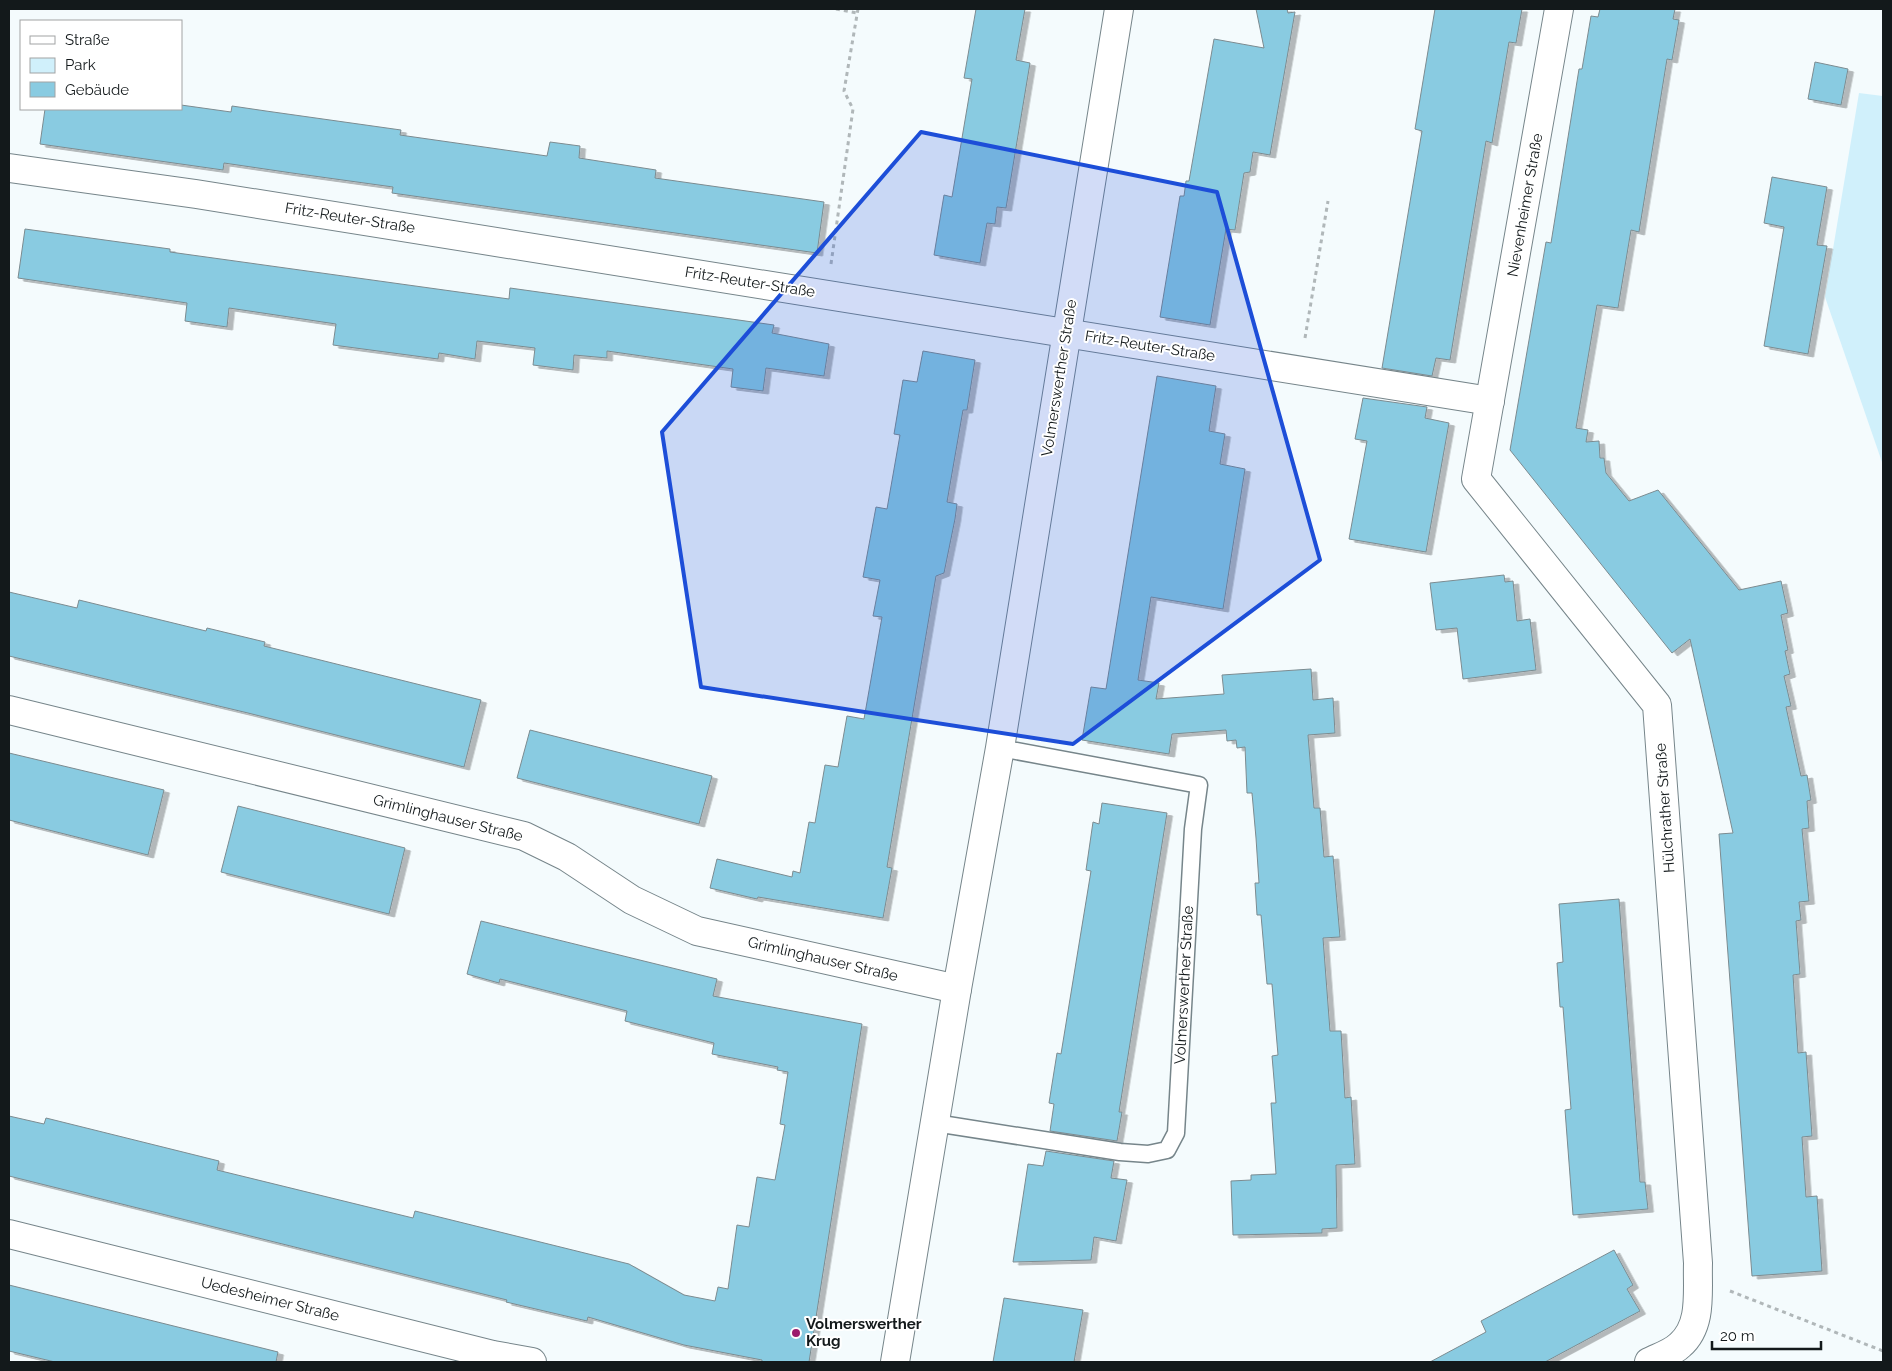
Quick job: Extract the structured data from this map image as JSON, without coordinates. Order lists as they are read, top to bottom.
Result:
{
  "streets": {
    "street": [
      "Nievenheimer Straße",
      "Fritz-Reuter-Straße",
      "Volmerswerther Straße",
      "Hülchrather Straße",
      "Grimlinghauser Straße",
      "Uedesheimer Straße"
    ]
  },
  "crossings": [
    ["Nievenheimer Straße", "Fritz-Reuter-Straße"],
    ["Nievenheimer Straße", "Hülchrather Straße"],
    ["Fritz-Reuter-Straße", "Volmerswerther Straße"],
    ["Fritz-Reuter-Straße", "Hülchrather Straße"],
    ["Volmerswerther Straße", "Grimlinghauser Straße"]
  ],
  "places": ["Volmerswerther Krug"],
  "legend": ["Straße", "Park", "Gebäude"],
  "scale_bar": "20 m"
}
